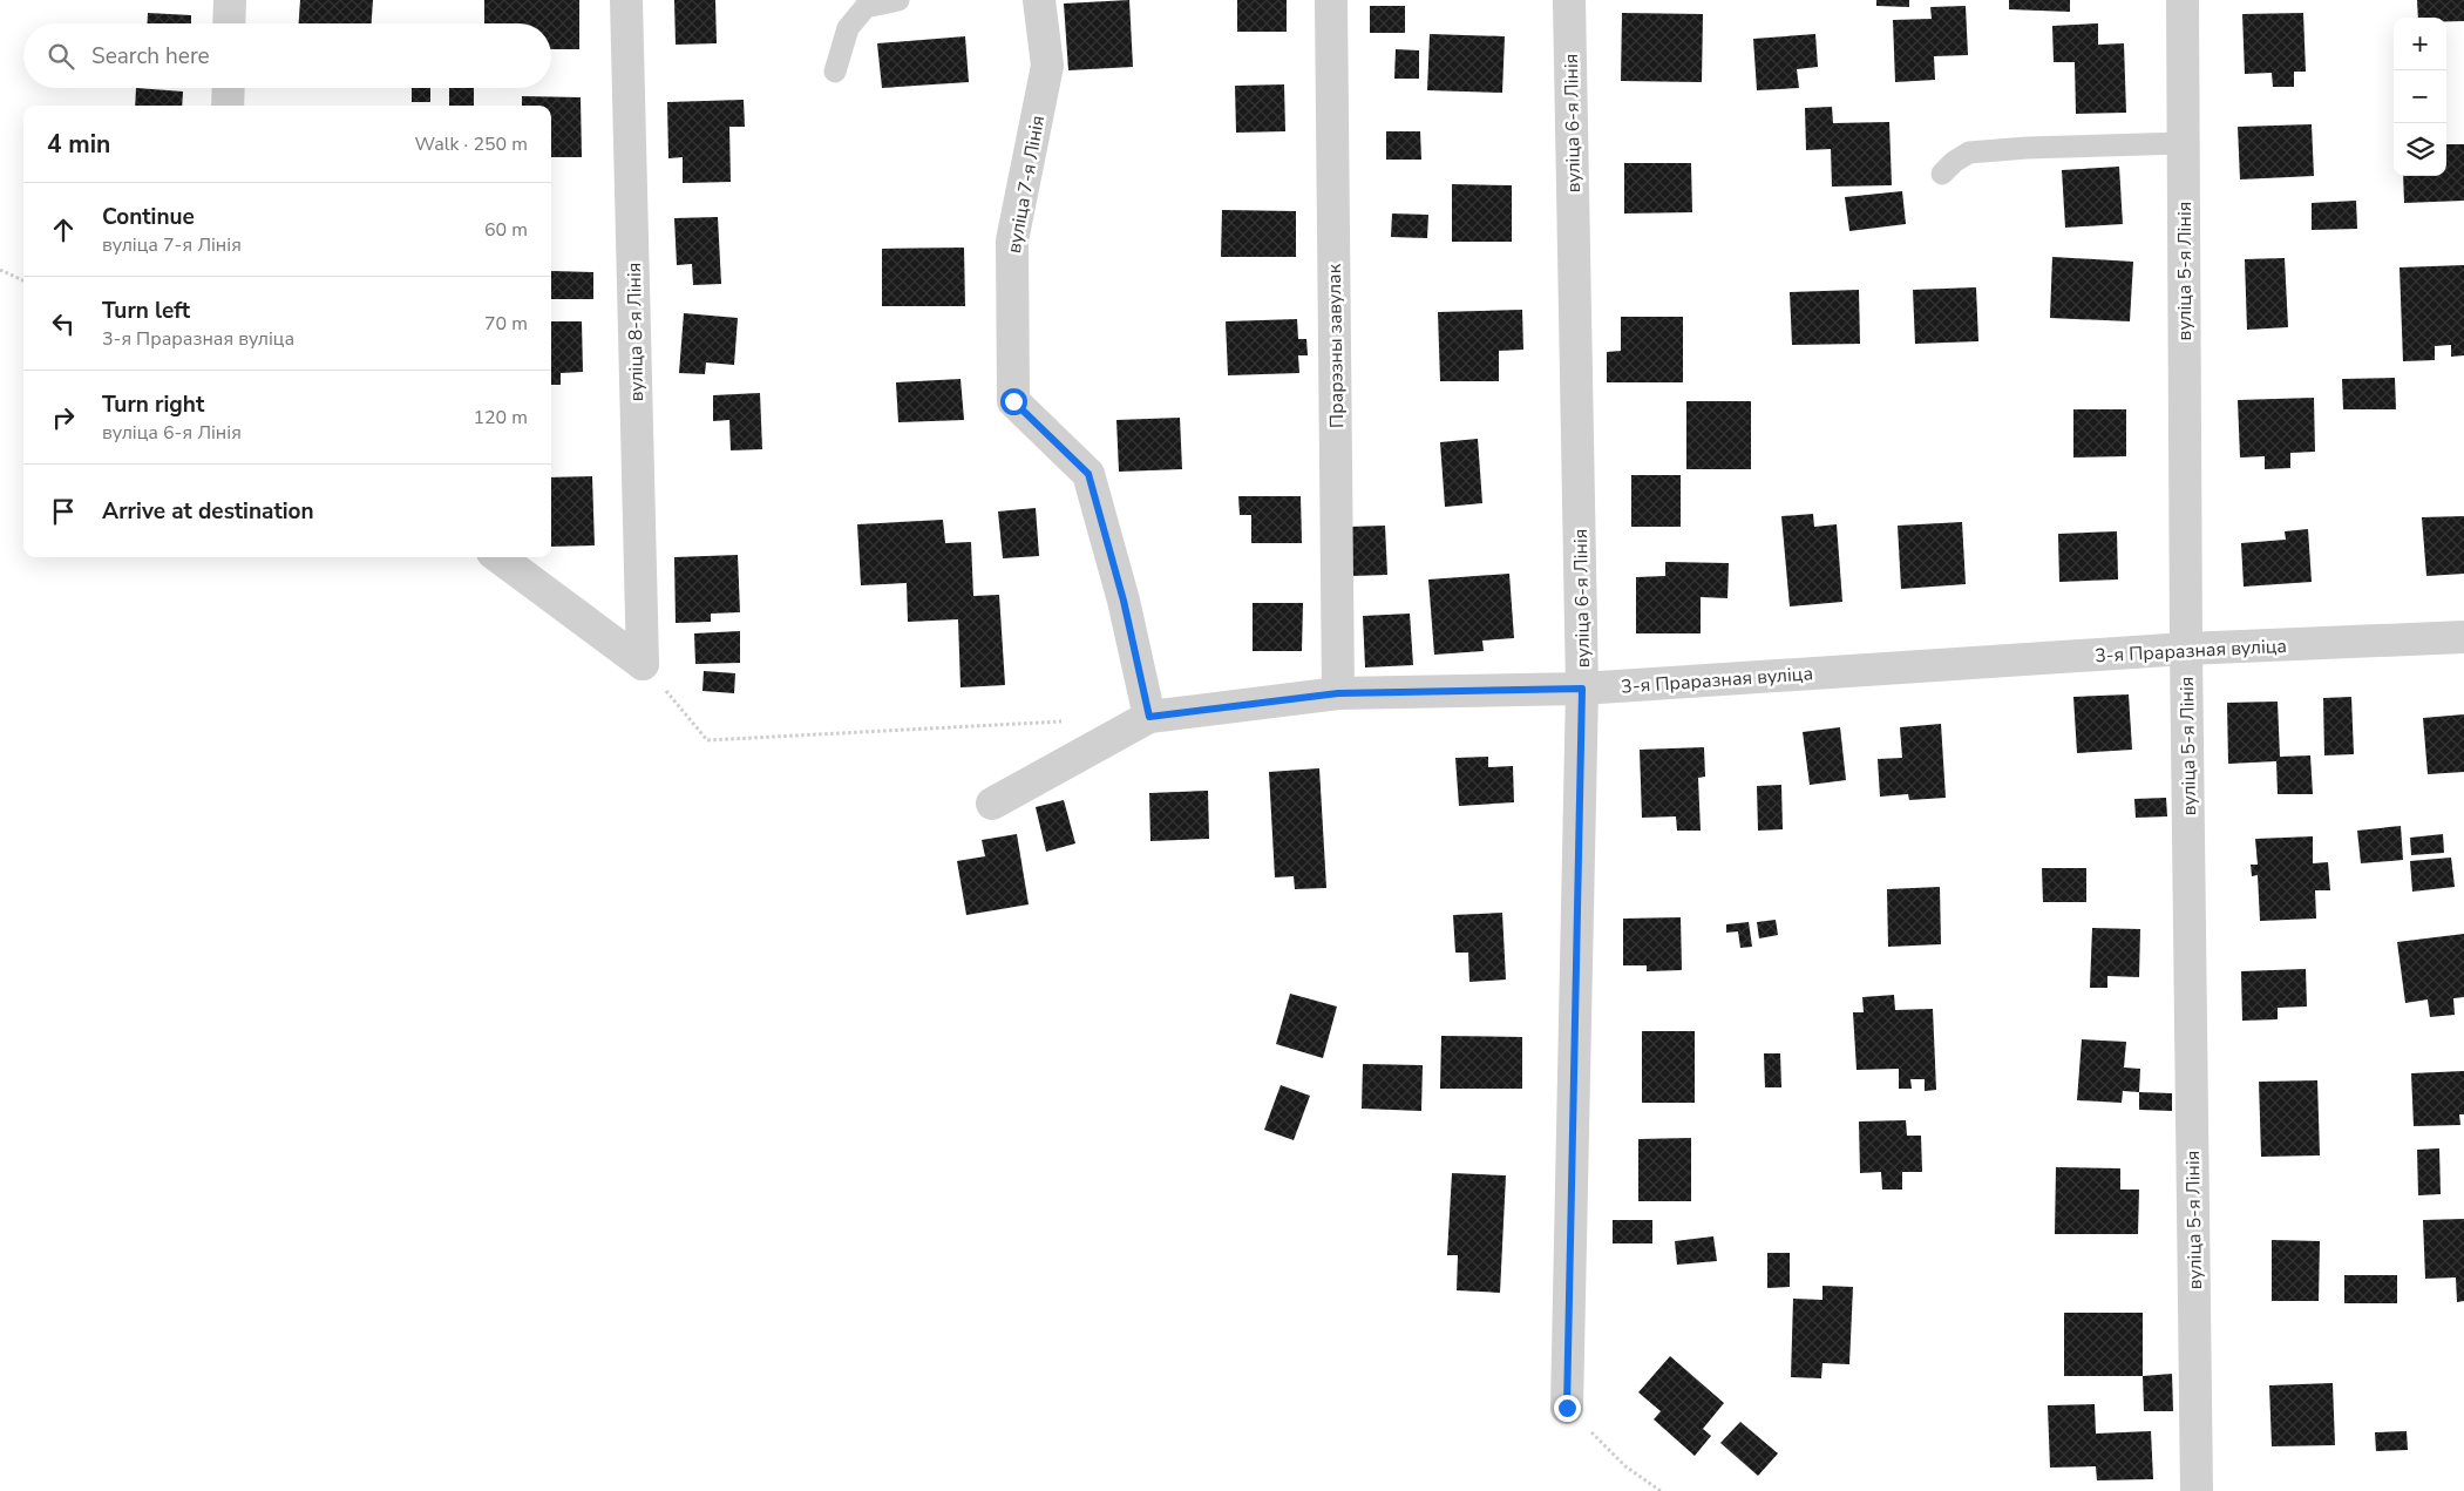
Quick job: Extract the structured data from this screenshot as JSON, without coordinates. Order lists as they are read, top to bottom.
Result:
{
  "streets": {
    "street": [
      "вуліца 6-я Лінія",
      "вуліца 7-я Лінія",
      "вуліца 5-я Лінія",
      "вуліца 8-я Лінія",
      "Прарэзны завулак",
      "3-я Праразная вуліца"
    ]
  },
  "crossings": [
    ["вуліца 6-я Лінія", "3-я Праразная вуліца"],
    ["вуліца 7-я Лінія", "3-я Праразная вуліца"],
    ["вуліца 5-я Лінія", "3-я Праразная вуліца"],
    ["Прарэзны завулак", "3-я Праразная вуліца"]
  ],
  "page": {
    "map_buttons": ["+", "−"],
    "search": "Search here",
    "heading": ["4 min", "Walk · 250 m"],
    "list": [
      ["Continue", "вуліца 7-я Лінія", "60 m"],
      ["Turn left", "3-я Праразная вуліца", "70 m"],
      ["Turn right", "вуліца 6-я Лінія", "120 m"],
      "Arrive at destination"
    ]
  }
}
